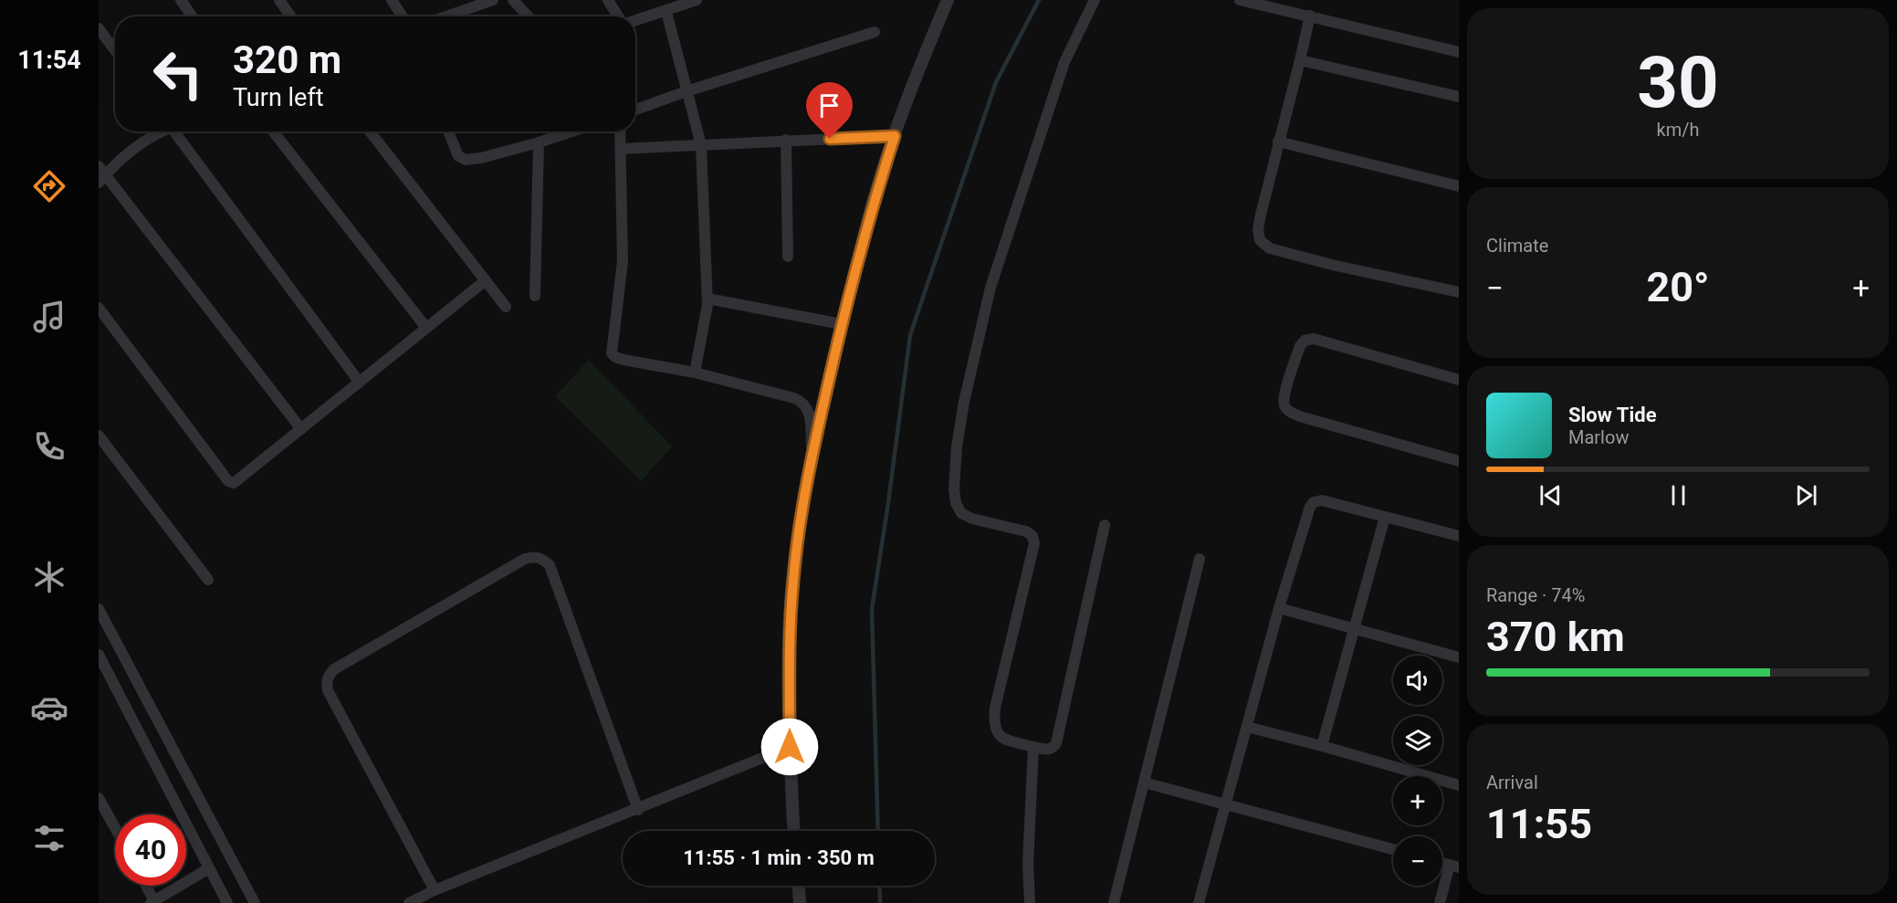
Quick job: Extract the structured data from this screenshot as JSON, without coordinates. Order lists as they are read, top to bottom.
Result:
{
  "page": {
    "tabs": "11:54",
    "tile": [
      ["30", "km/h"],
      "Climate",
      ["Range · 74%", "370 km"],
      ["Arrival", "11:55"]
    ],
    "turn": ["320 m", "Turn left"],
    "heat": ["−", "20°", "+"],
    "song": ["Slow Tide", "Marlow"],
    "map_buttons": ["+", "−"],
    "limit": "40",
    "trip": "11:55 · 1 min · 350 m"
  }
}
